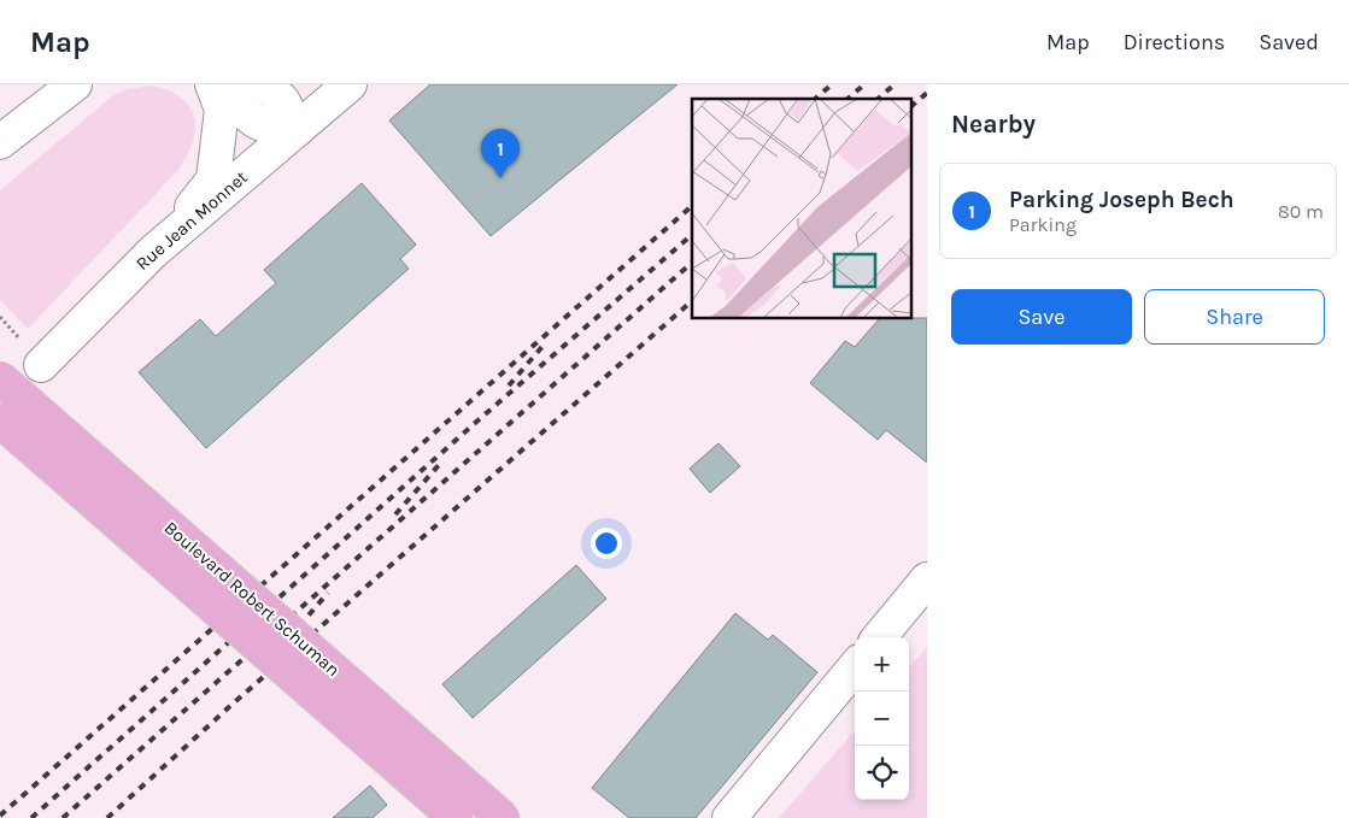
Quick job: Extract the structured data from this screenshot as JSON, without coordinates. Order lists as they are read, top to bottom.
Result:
{
  "streets": {
    "main road": ["Boulevard Robert Schuman"],
    "street": ["Rue Jean Monnet"]
  },
  "page": {
    "header": "Map",
    "nav": ["Map", "Directions", "Saved"],
    "heading": "Nearby",
    "pins": "1",
    "list": [
      {
        "mark": "1",
        "name": "Parking Joseph Bech",
        "note": "Parking",
        "value": "80 m"
      }
    ],
    "buttons": ["Save", "Share"],
    "map_buttons": ["+", "−"]
  }
}
